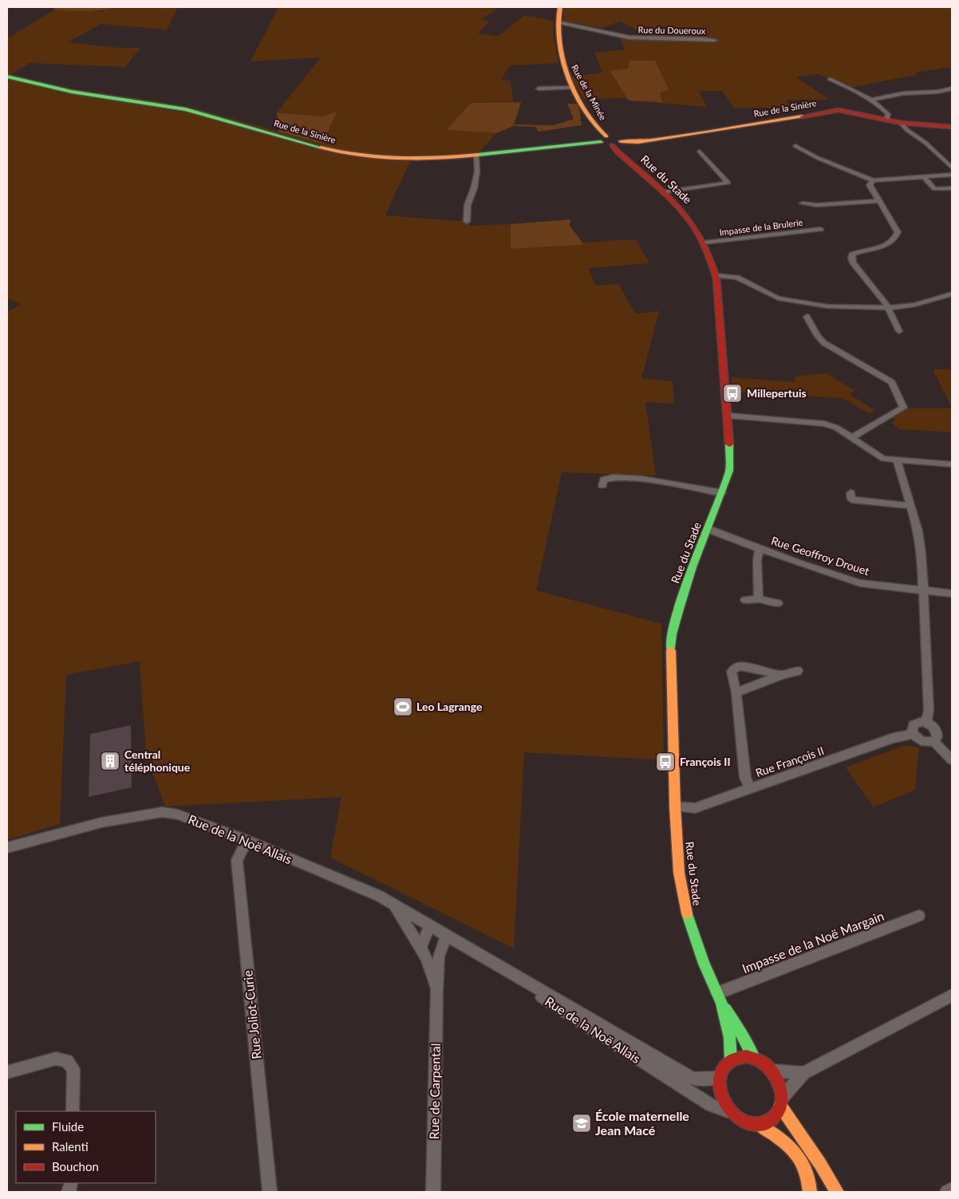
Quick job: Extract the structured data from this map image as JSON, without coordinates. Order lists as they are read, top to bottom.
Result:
{
  "streets": {
    "street": [
      "Rue du Doueroux",
      "Rue de la Minée",
      "Rue de la Sinière",
      "Rue du Stade",
      "Impasse de la Brulerie",
      "Rue Geoffroy Drouet",
      "Rue François II",
      "Rue de la Noë Allais",
      "Impasse de la Noë Margain",
      "Rue Joliot-Curie",
      "Rue de Carpental"
    ]
  },
  "crossings": [
    ["Rue du Doueroux", "Rue de la Minée"],
    ["Rue de la Minée", "Rue de la Sinière"],
    ["Rue du Stade", "Impasse de la Brulerie"],
    ["Rue du Stade", "Rue Geoffroy Drouet"],
    ["Rue du Stade", "Rue François II"],
    ["Rue du Stade", "Rue de la Noë Allais"],
    ["Rue du Stade", "Impasse de la Noë Margain"],
    ["Rue de la Noë Allais", "Rue Joliot-Curie"],
    ["Rue de la Noë Allais", "Rue de Carpental"]
  ],
  "places": {
    "bus stop": ["Millepertuis", "François II"],
    "sports": ["Leo Lagrange"],
    "building": ["Central téléphonique"],
    "school or university": ["École maternelle Jean Macé"]
  },
  "legend": ["Fluide", "Ralenti", "Bouchon"]
}
